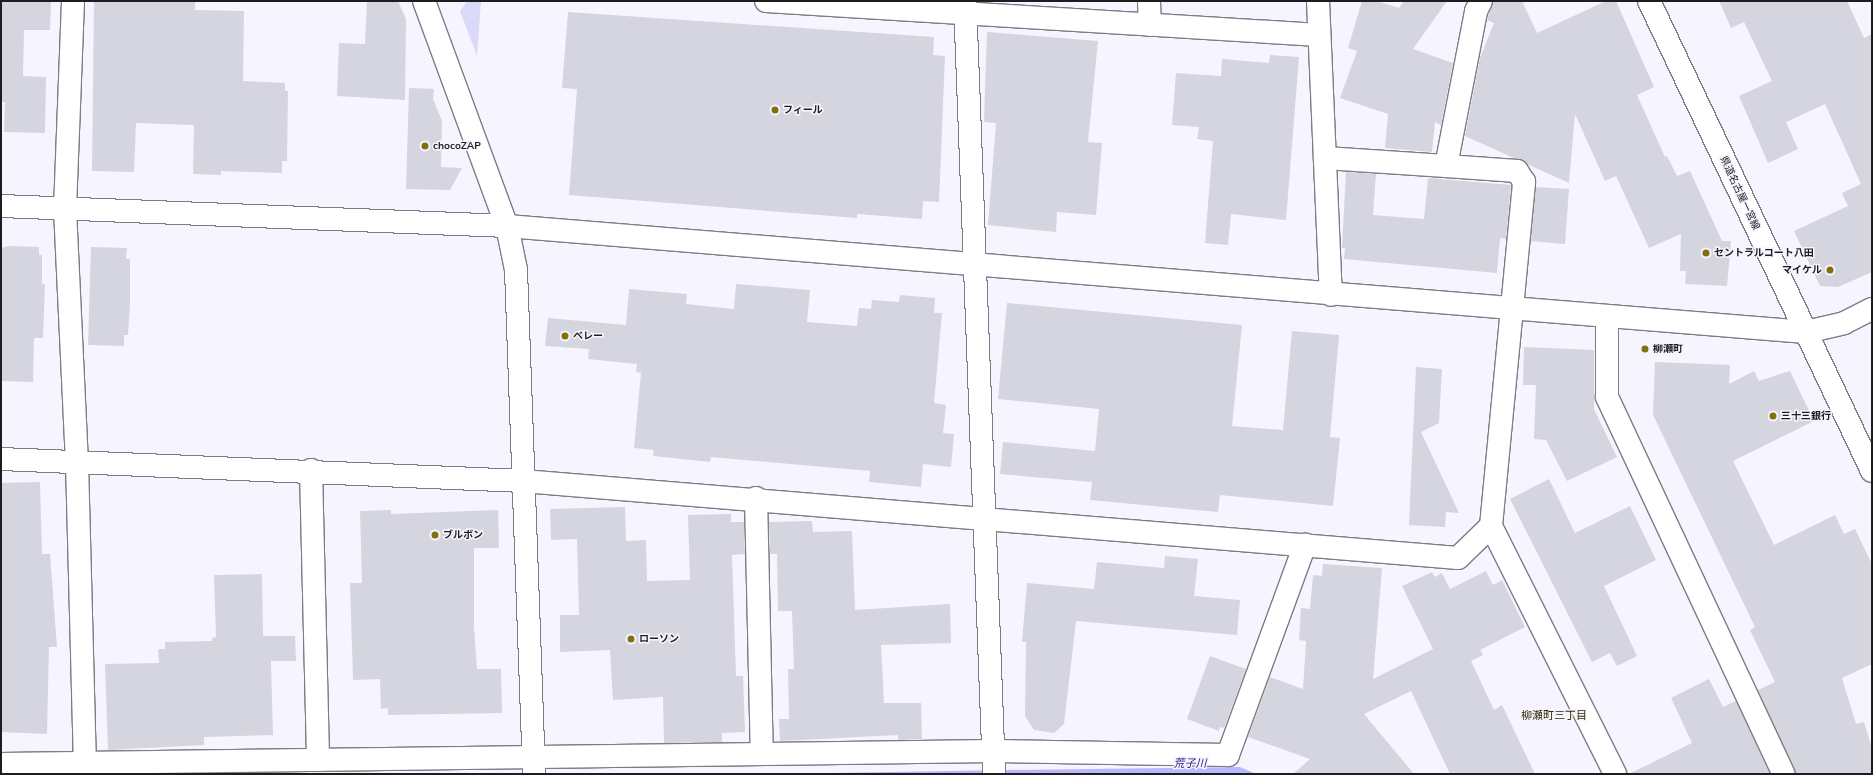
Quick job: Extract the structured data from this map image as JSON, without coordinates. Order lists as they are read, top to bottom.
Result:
{
  "streets": {
    "street": ["県道名古屋一宮線"]
  },
  "districts": ["柳瀬町三丁目"],
  "water": ["荒子川"],
  "places": [
    "フィール",
    "chocoZAP",
    "セントラルコート八田",
    "マイケル",
    "ベレー",
    "柳瀬町",
    "三十三銀行",
    "ブルボン",
    "ローソン"
  ]
}
